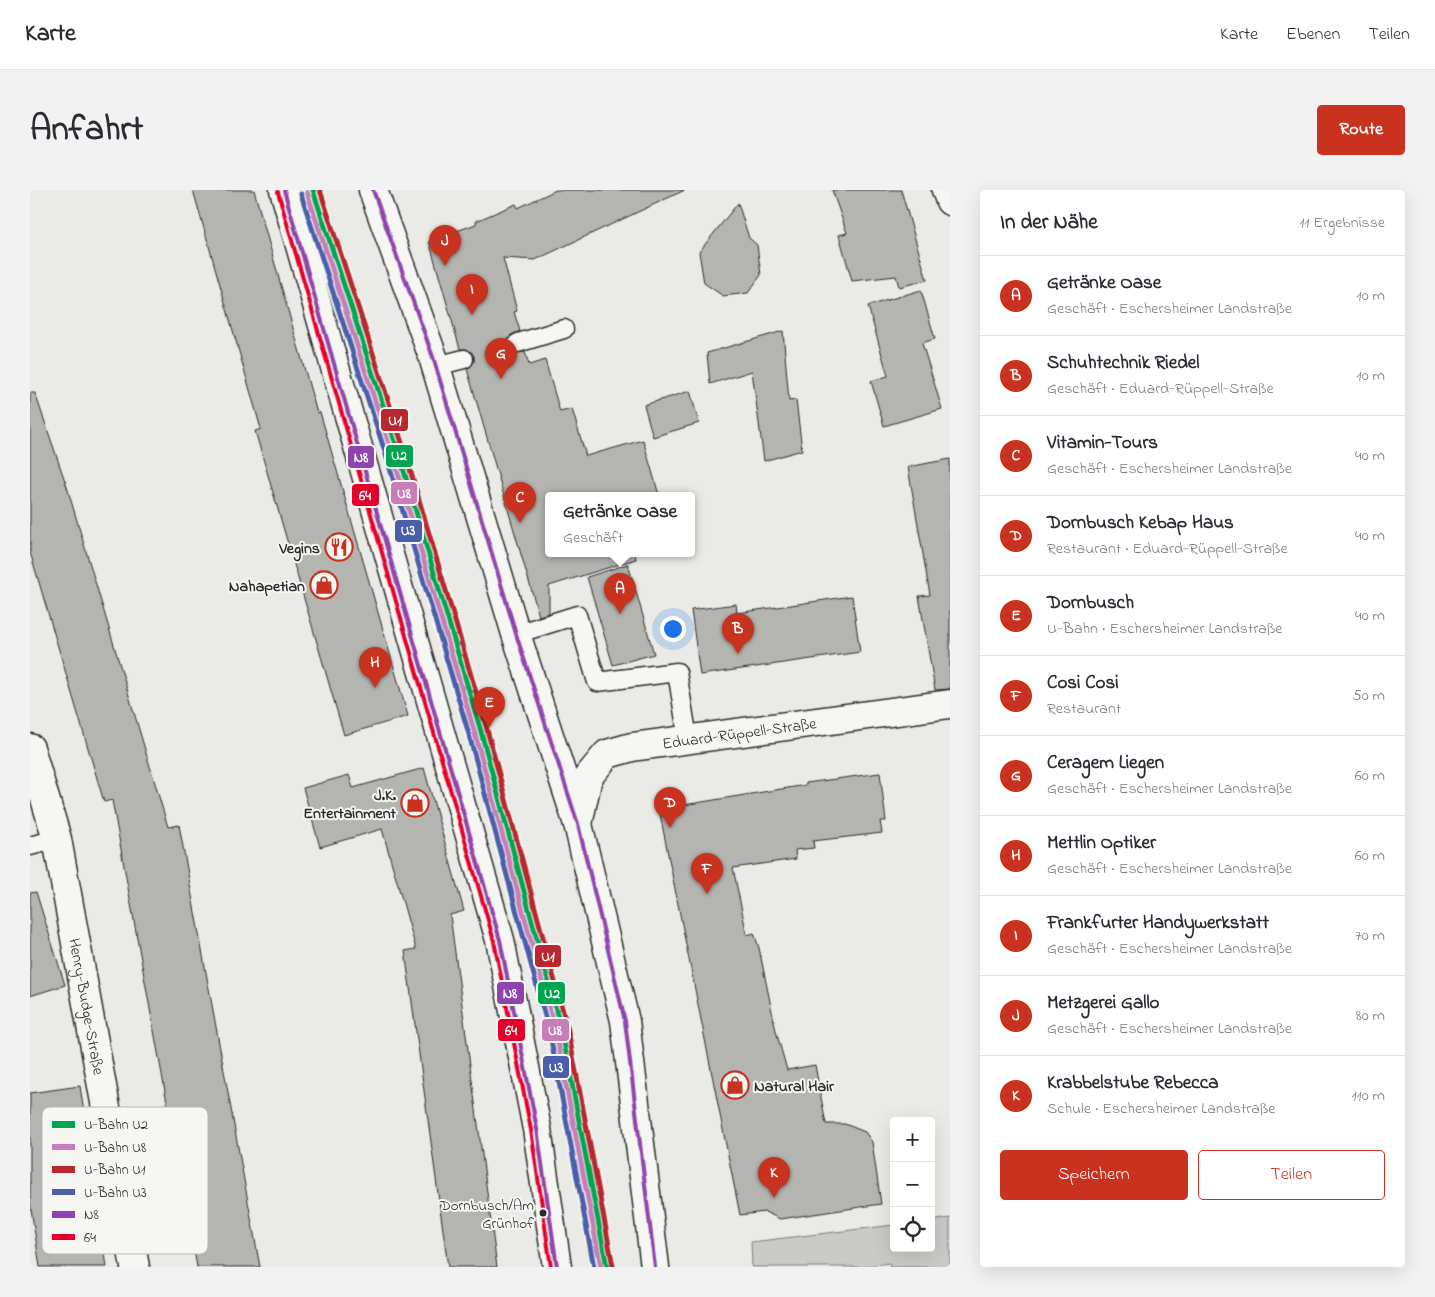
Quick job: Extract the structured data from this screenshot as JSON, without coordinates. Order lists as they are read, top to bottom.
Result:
{
  "streets": {
    "main road": ["Eduard-Rüppell-Straße", "Henry-Budge-Straße"]
  },
  "places": {
    "restaurant": ["Vegins"],
    "shop": ["Nahapetian", "J.K. Entertainment", "Natural Hair"],
    "other": ["Dornbusch/Am Grünhof"]
  },
  "lines": [
    "metro line U2",
    "metro line U1",
    "transit line N8",
    "metro line U8",
    "transit line 64",
    "metro line U3"
  ],
  "legend": [
    "U-Bahn U2",
    "U-Bahn U8",
    "U-Bahn U1",
    "U-Bahn U3",
    "N8",
    "64"
  ],
  "page": {
    "header": "Karte",
    "nav": ["Karte", "Ebenen", "Teilen"],
    "title": "Anfahrt",
    "buttons": [
      "Route",
      ["Speichern", "Teilen"]
    ],
    "heading": ["In der Nähe", "11 Ergebnisse"],
    "pins": [
      "J",
      "I",
      "G",
      "C",
      "A",
      "B",
      "H",
      "E",
      "D",
      "F",
      "K"
    ],
    "list": [
      {
        "mark": "A",
        "name": "Getränke Oase",
        "note": "Geschäft · Eschersheimer Landstraße",
        "value": "10 m"
      },
      {
        "mark": "B",
        "name": "Schuhtechnik Riedel",
        "note": "Geschäft · Eduard-Rüppell-Straße",
        "value": "10 m"
      },
      {
        "mark": "C",
        "name": "Vitamin-Tours",
        "note": "Geschäft · Eschersheimer Landstraße",
        "value": "40 m"
      },
      {
        "mark": "D",
        "name": "Dornbusch Kebap Haus",
        "note": "Restaurant · Eduard-Rüppell-Straße",
        "value": "40 m"
      },
      {
        "mark": "E",
        "name": "Dornbusch",
        "note": "U-Bahn · Eschersheimer Landstraße",
        "value": "40 m"
      },
      {
        "mark": "F",
        "name": "Cosi Cosi",
        "note": "Restaurant",
        "value": "50 m"
      },
      {
        "mark": "G",
        "name": "Ceragem Liegen",
        "note": "Geschäft · Eschersheimer Landstraße",
        "value": "60 m"
      },
      {
        "mark": "H",
        "name": "Mettlin Optiker",
        "note": "Geschäft · Eschersheimer Landstraße",
        "value": "60 m"
      },
      {
        "mark": "I",
        "name": "Frankfurter Handywerkstatt",
        "note": "Geschäft · Eschersheimer Landstraße",
        "value": "70 m"
      },
      {
        "mark": "J",
        "name": "Metzgerei Gallo",
        "note": "Geschäft · Eschersheimer Landstraße",
        "value": "80 m"
      },
      {
        "mark": "K",
        "name": "Krabbelstube Rebecca",
        "note": "Schule · Eschersheimer Landstraße",
        "value": "110 m"
      }
    ],
    "popup": ["Getränke Oase", "Geschäft"],
    "map_buttons": ["+", "−"]
  }
}
